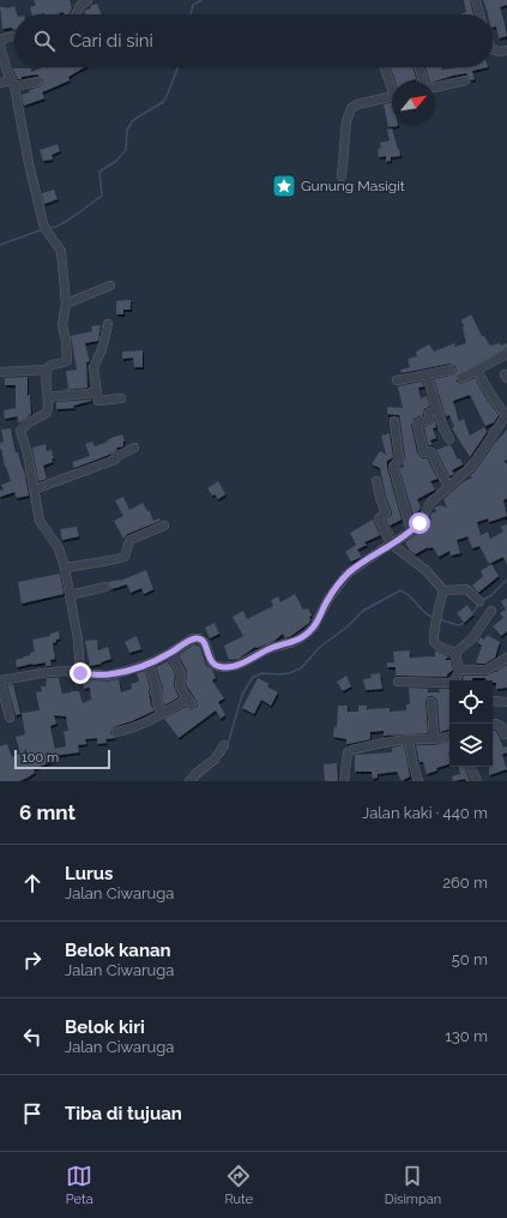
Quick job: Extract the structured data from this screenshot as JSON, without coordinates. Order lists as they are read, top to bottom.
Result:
{
  "places": {
    "place": ["Gunung Masigit"]
  },
  "scale_bar": "100 m",
  "north": "top right",
  "page": {
    "search": "Cari di sini",
    "scale": "100 m",
    "heading": ["6 mnt", "Jalan kaki · 440 m"],
    "list": [
      ["Lurus", "Jalan Ciwaruga", "260 m"],
      ["Belok kanan", "Jalan Ciwaruga", "50 m"],
      ["Belok kiri", "Jalan Ciwaruga", "130 m"],
      "Tiba di tujuan"
    ],
    "nav": ["Peta", "Rute", "Disimpan"]
  }
}
